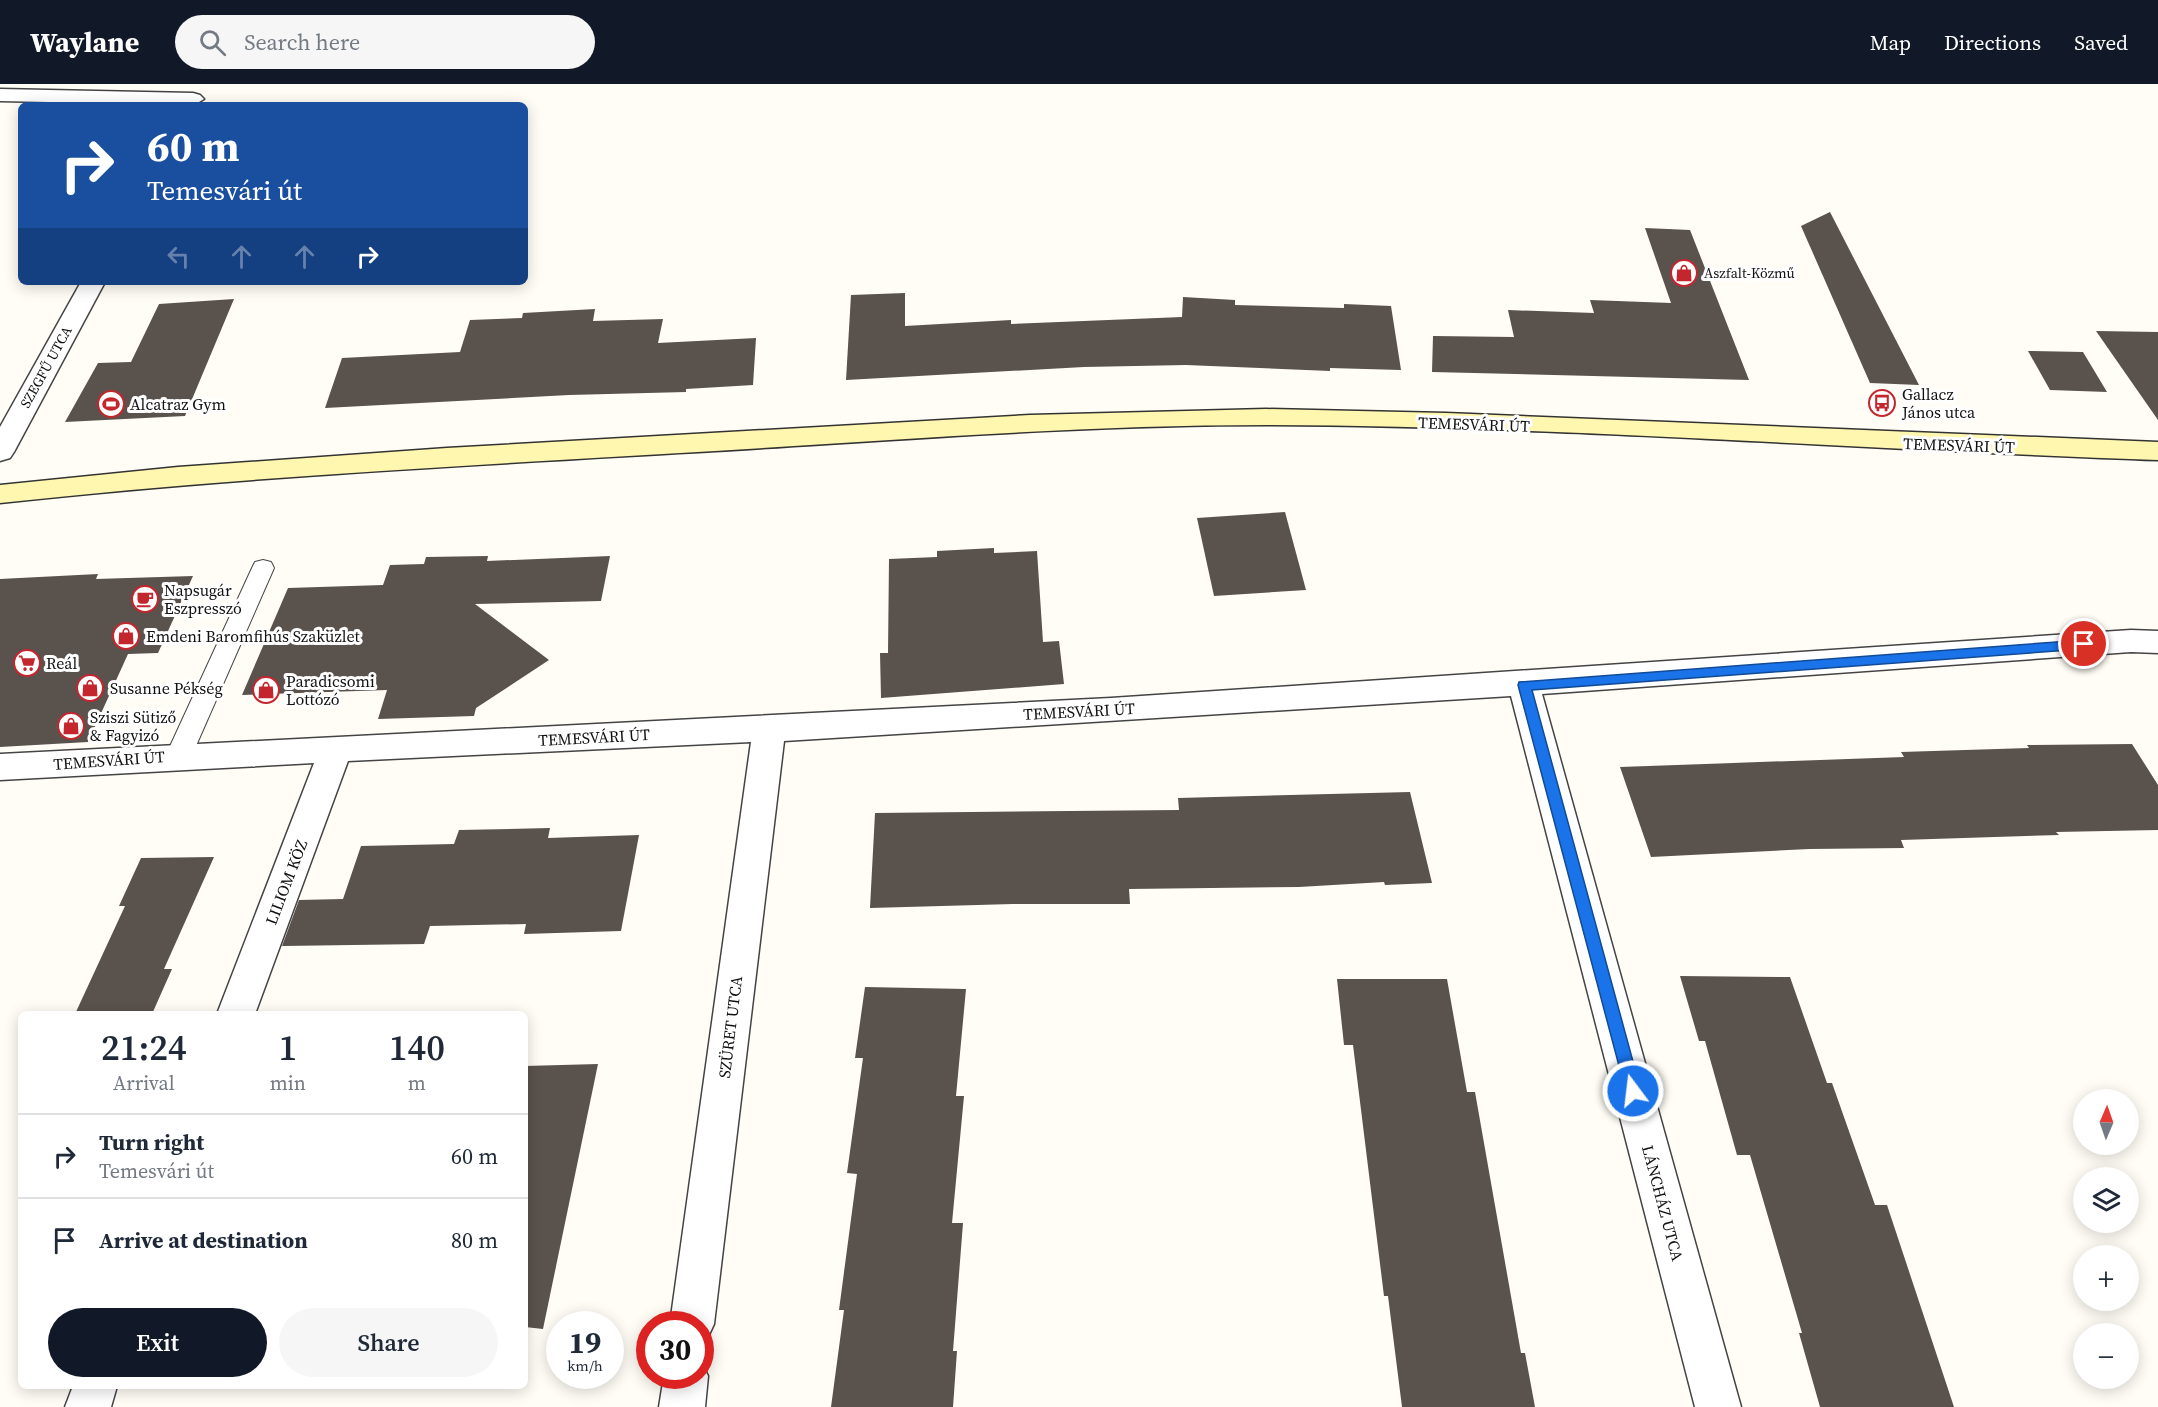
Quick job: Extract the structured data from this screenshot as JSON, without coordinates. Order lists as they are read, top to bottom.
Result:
{
  "streets": {
    "street": [
      "SZEGFŰ UTCA",
      "TEMESVÁRI ÚT",
      "LILIOM KÖZ",
      "SZÜRET UTCA",
      "LÁNCHÁZ UTCA"
    ]
  },
  "crossings": [
    ["TEMESVÁRI ÚT", "LILIOM KÖZ"],
    ["TEMESVÁRI ÚT", "SZÜRET UTCA"],
    ["TEMESVÁRI ÚT", "LÁNCHÁZ UTCA"]
  ],
  "places": {
    "shop": [
      "Aszfalt-Közmű",
      "Emdeni Baromfihús Szaküzlet",
      "Susanne Pékség",
      "Paradicsomi Lottózó",
      "Sziszi Sütiző & Fagyizó"
    ],
    "bus stop": ["Gallacz János utca"],
    "sports": ["Alcatraz Gym"],
    "cafe": ["Napsugár Eszpresszó"],
    "supermarket": ["Reál"]
  },
  "north": "top",
  "page": {
    "header": "Waylane",
    "search": "Search here",
    "nav": ["Map", "Directions", "Saved"],
    "turn": ["60 m", "Temesvári út"],
    "eta": [
      "21:24",
      "Arrival",
      "1",
      "min",
      "140",
      "m"
    ],
    "map_buttons": ["+", "−"],
    "list": [
      {
        "name": "Turn right",
        "note": "Temesvári út",
        "value": "60 m"
      },
      {
        "name": "Arrive at destination",
        "value": "80 m"
      }
    ],
    "buttons": ["Exit", "Share"],
    "speed": "19 km/h",
    "limit": "30"
  }
}
